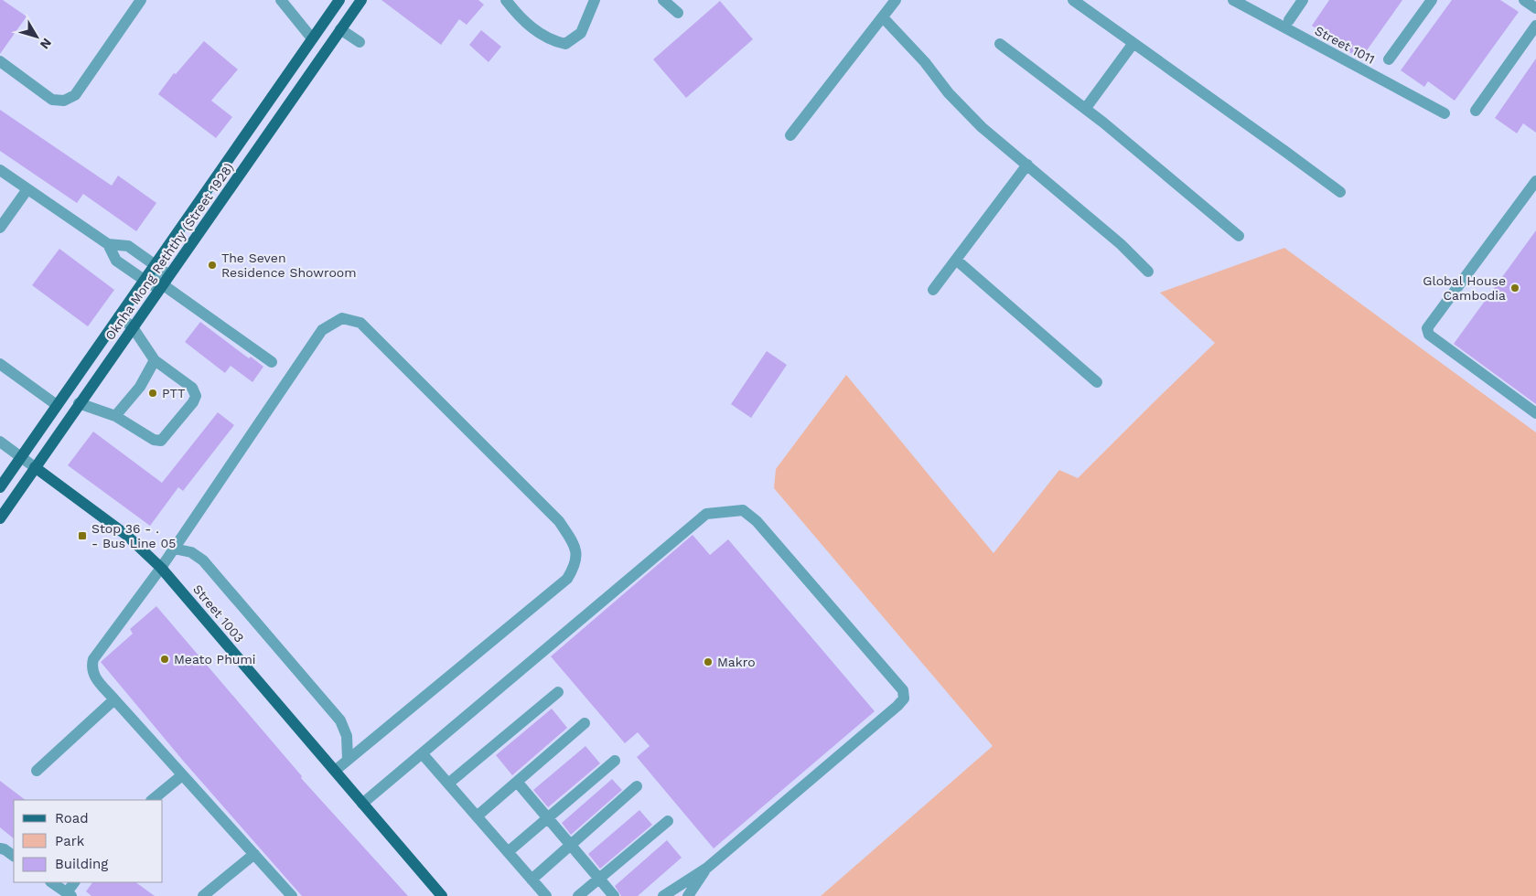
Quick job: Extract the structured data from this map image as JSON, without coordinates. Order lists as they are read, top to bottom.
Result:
{
  "streets": {
    "main road": ["Oknha Mong Reththy (Street 1928)", "Street 1003"],
    "street": ["Street 1011"]
  },
  "crossings": [
    ["Oknha Mong Reththy (Street 1928)", "Street 1003"]
  ],
  "places": {
    "other": [
      "The Seven Residence Showroom",
      "Global House Cambodia",
      "PTT",
      "Meato Phumi",
      "Makro"
    ],
    "transit": ["Stop 36 - . - Bus Line 05"]
  },
  "legend": ["Road", "Park", "Building"],
  "north": "bottom right"
}
